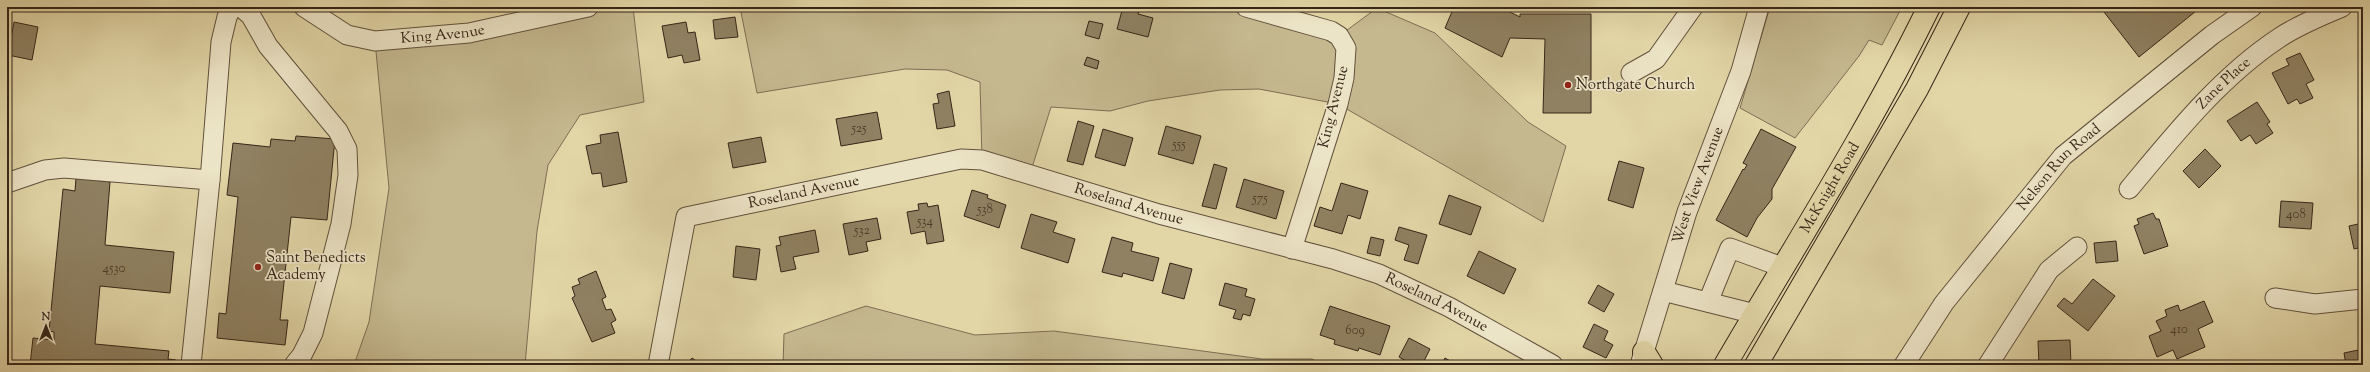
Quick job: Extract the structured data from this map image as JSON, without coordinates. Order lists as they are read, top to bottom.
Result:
{
  "streets": {
    "highway": ["McKnight Road"],
    "street": [
      "King Avenue",
      "Zane Place",
      "Nelson Run Road",
      "West View Avenue",
      "Roseland Avenue"
    ]
  },
  "crossings": [
    ["King Avenue", "Roseland Avenue"]
  ],
  "places": ["Northgate Church", "Saint Benedicts Academy"],
  "house_numbers": [
    "525",
    "555",
    "575",
    "538",
    "408",
    "534",
    "532",
    "4530",
    "410",
    "609"
  ],
  "north": "top"
}
